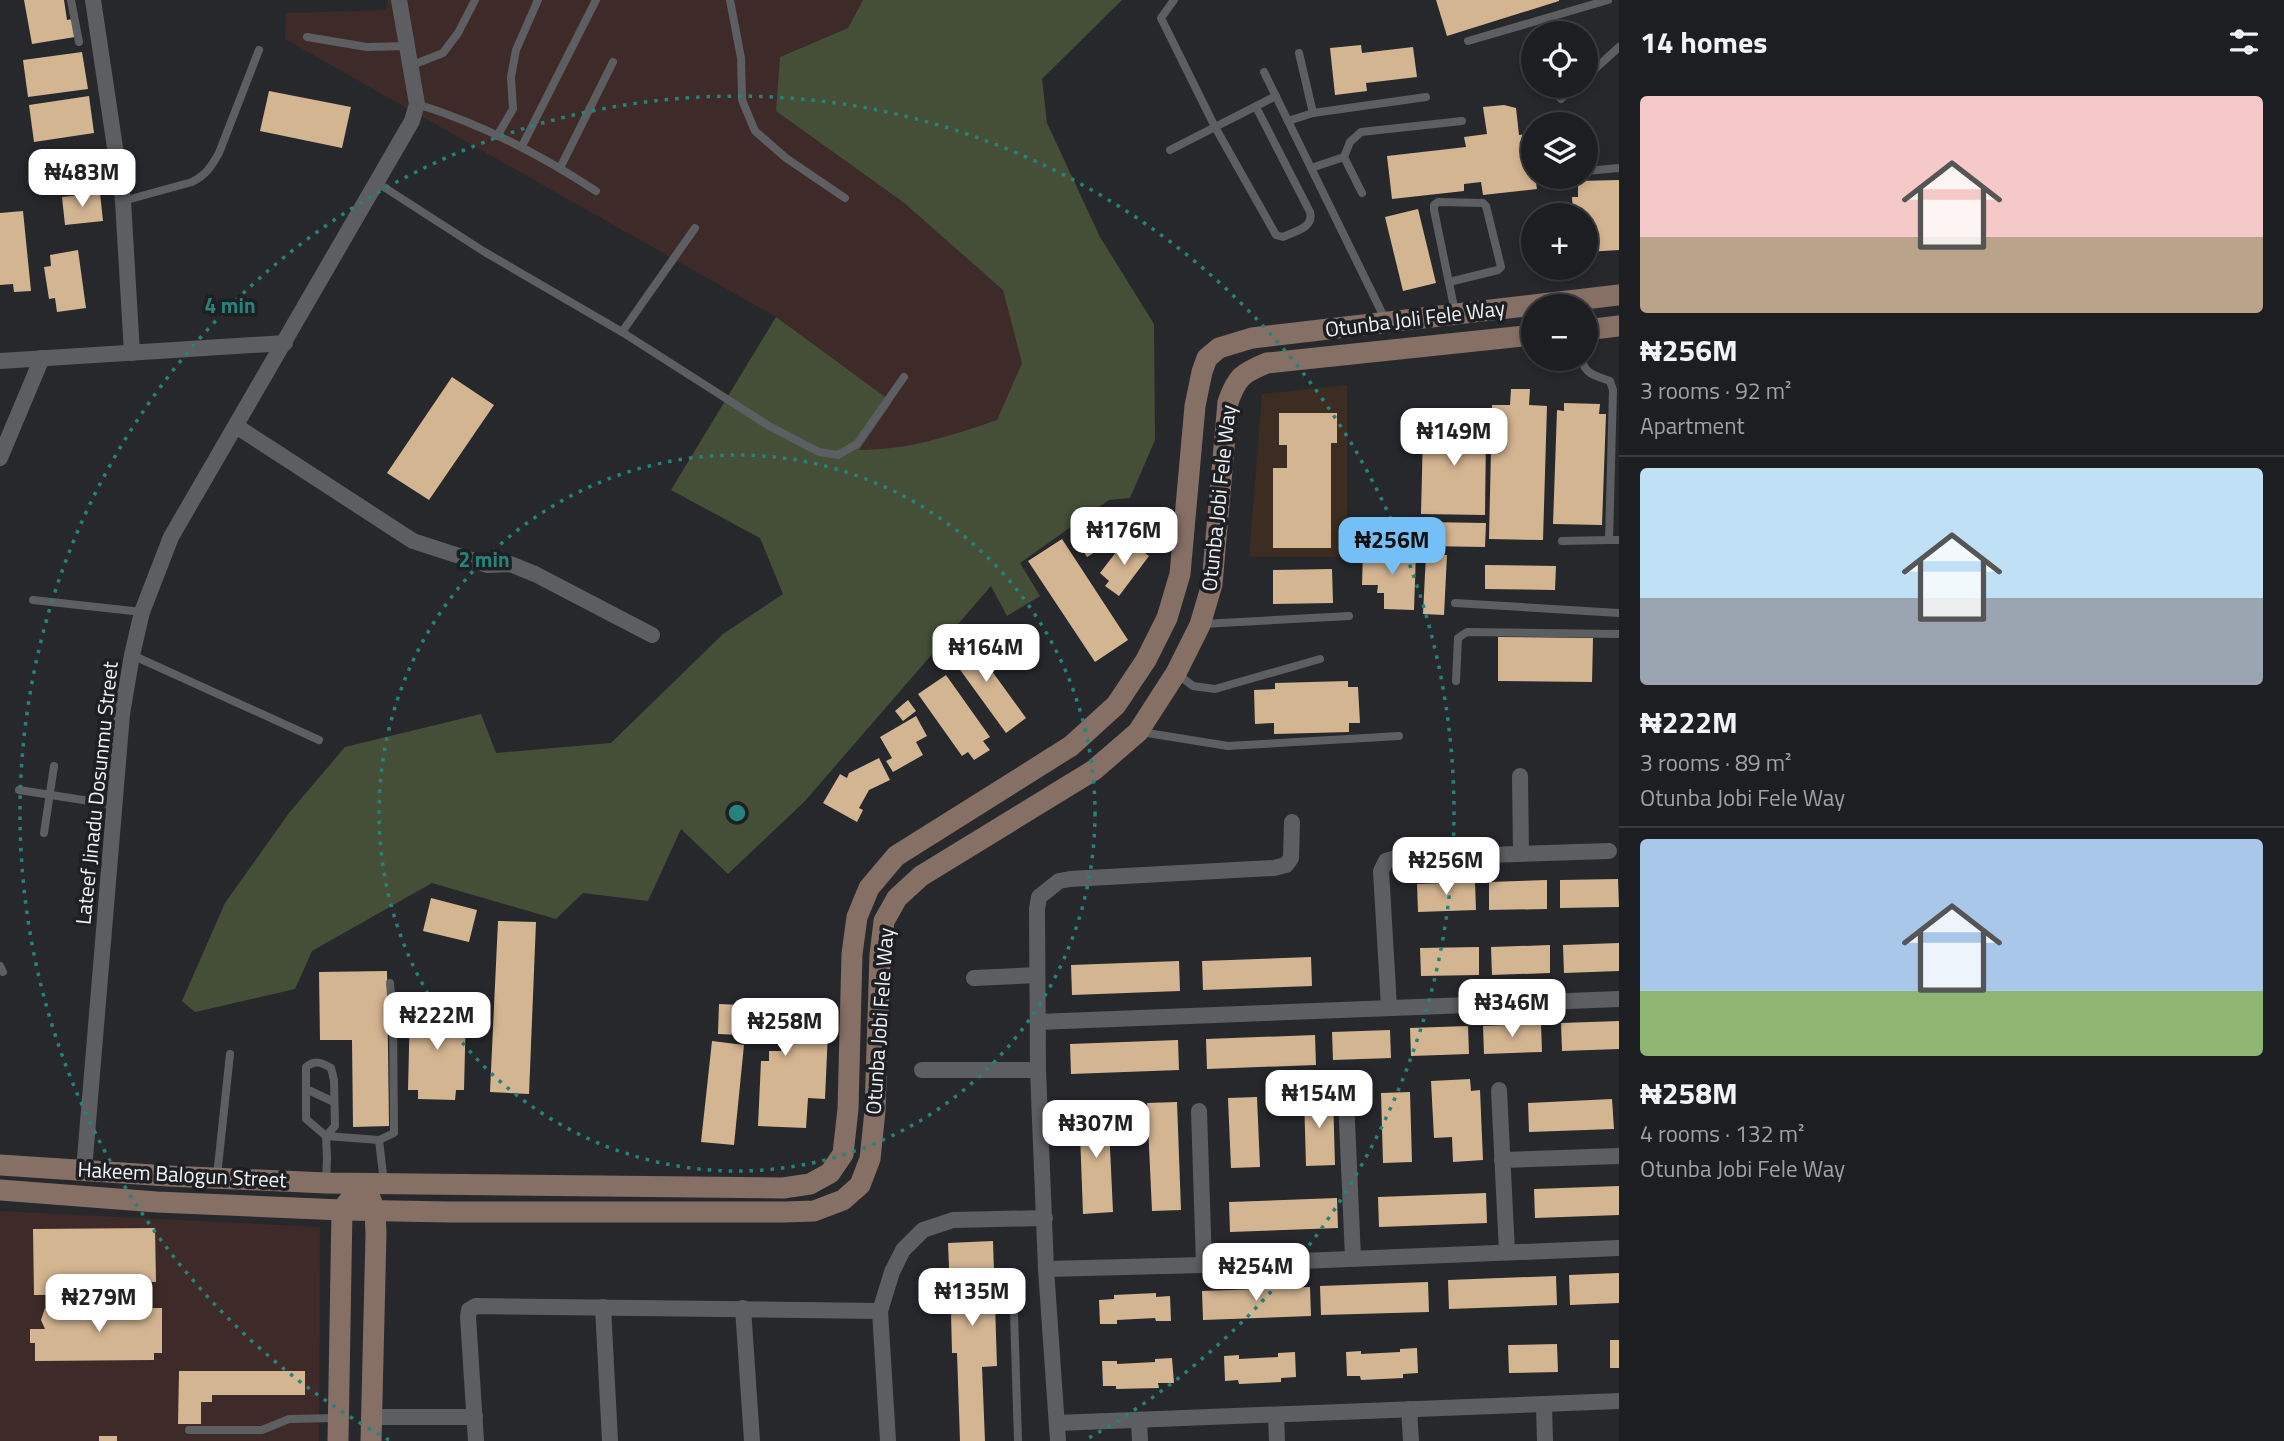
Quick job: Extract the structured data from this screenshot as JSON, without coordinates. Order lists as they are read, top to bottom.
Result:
{
  "streets": {
    "street": [
      "Otunba Joli Fele Way",
      "Otunba Jobi Fele Way",
      "Lateef Jinadu Dosunmu Street",
      "Hakeem Balogun Street"
    ]
  },
  "crossings": [
    ["Otunba Joli Fele Way", "Otunba Jobi Fele Way"],
    ["Otunba Jobi Fele Way", "Hakeem Balogun Street"],
    ["Lateef Jinadu Dosunmu Street", "Hakeem Balogun Street"]
  ],
  "page": {
    "heading": "14 homes",
    "map_buttons": ["+", "−"],
    "list": [
      {
        "name": "₦256M",
        "note": "3 rooms · 92 m² · Apartment"
      },
      {
        "name": "₦222M",
        "note": "3 rooms · 89 m² · Otunba Jobi Fele Way"
      },
      {
        "name": "₦258M",
        "note": "4 rooms · 132 m² · Otunba Jobi Fele Way"
      }
    ],
    "price": [
      "₦483M",
      "₦149M",
      "₦176M",
      "₦256M",
      "₦164M",
      "₦256M",
      "₦346M",
      "₦222M",
      "₦258M",
      "₦154M",
      "₦307M",
      "₦254M",
      "₦135M",
      "₦279M"
    ]
  },
  "rings": ["4 min", "2 min"]
}
